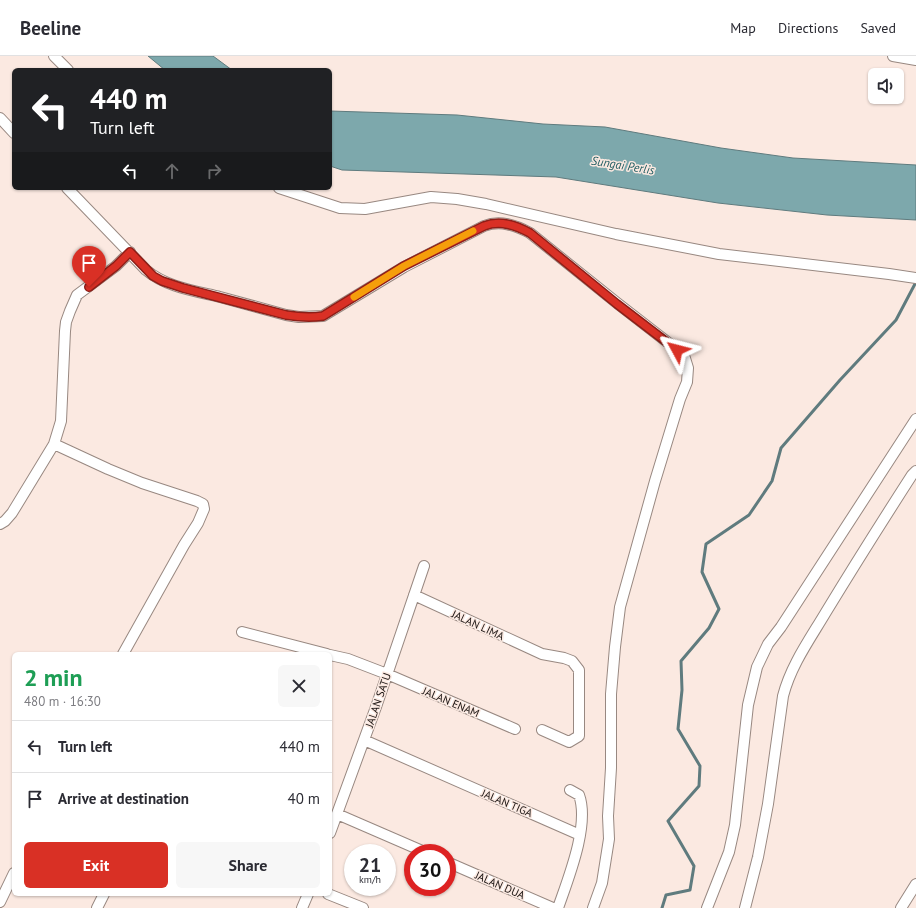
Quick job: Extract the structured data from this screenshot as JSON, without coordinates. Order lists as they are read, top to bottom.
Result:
{
  "streets": {
    "street": [
      "JALAN LIMA",
      "JALAN SATU",
      "JALAN ENAM",
      "JALAN TIGA",
      "JALAN DUA"
    ]
  },
  "crossings": [
    ["JALAN LIMA", "JALAN SATU"],
    ["JALAN SATU", "JALAN ENAM"],
    ["JALAN SATU", "JALAN TIGA"]
  ],
  "water": ["Sungai Perlis"],
  "page": {
    "header": "Beeline",
    "nav": ["Map", "Directions", "Saved"],
    "turn": ["440 m", "Turn left"],
    "heading": ["2 min", "480 m · 16:30"],
    "list": [
      {
        "name": "Turn left",
        "value": "440 m"
      },
      {
        "name": "Arrive at destination",
        "value": "40 m"
      }
    ],
    "buttons": ["Exit", "Share"],
    "speed": "21 km/h",
    "limit": "30"
  }
}
